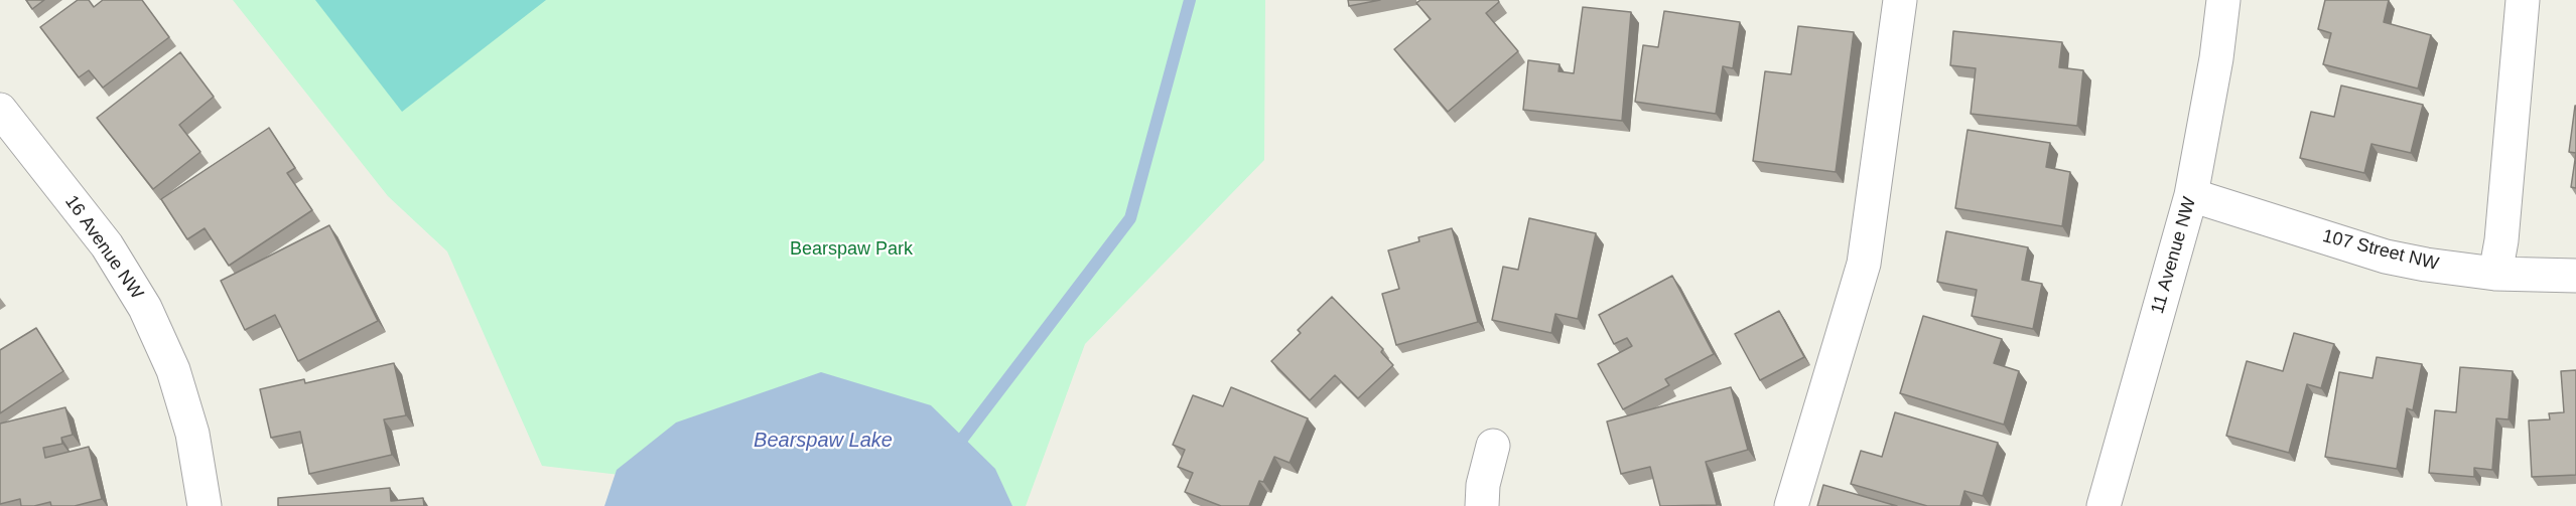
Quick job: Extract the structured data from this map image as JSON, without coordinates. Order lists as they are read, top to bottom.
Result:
{
  "streets": {
    "street": ["16 Avenue NW", "107 Street NW", "11 Avenue NW"]
  },
  "crossings": [
    ["107 Street NW", "11 Avenue NW"]
  ],
  "water": ["Bearspaw Lake"],
  "parks": ["Bearspaw Park"]
}
